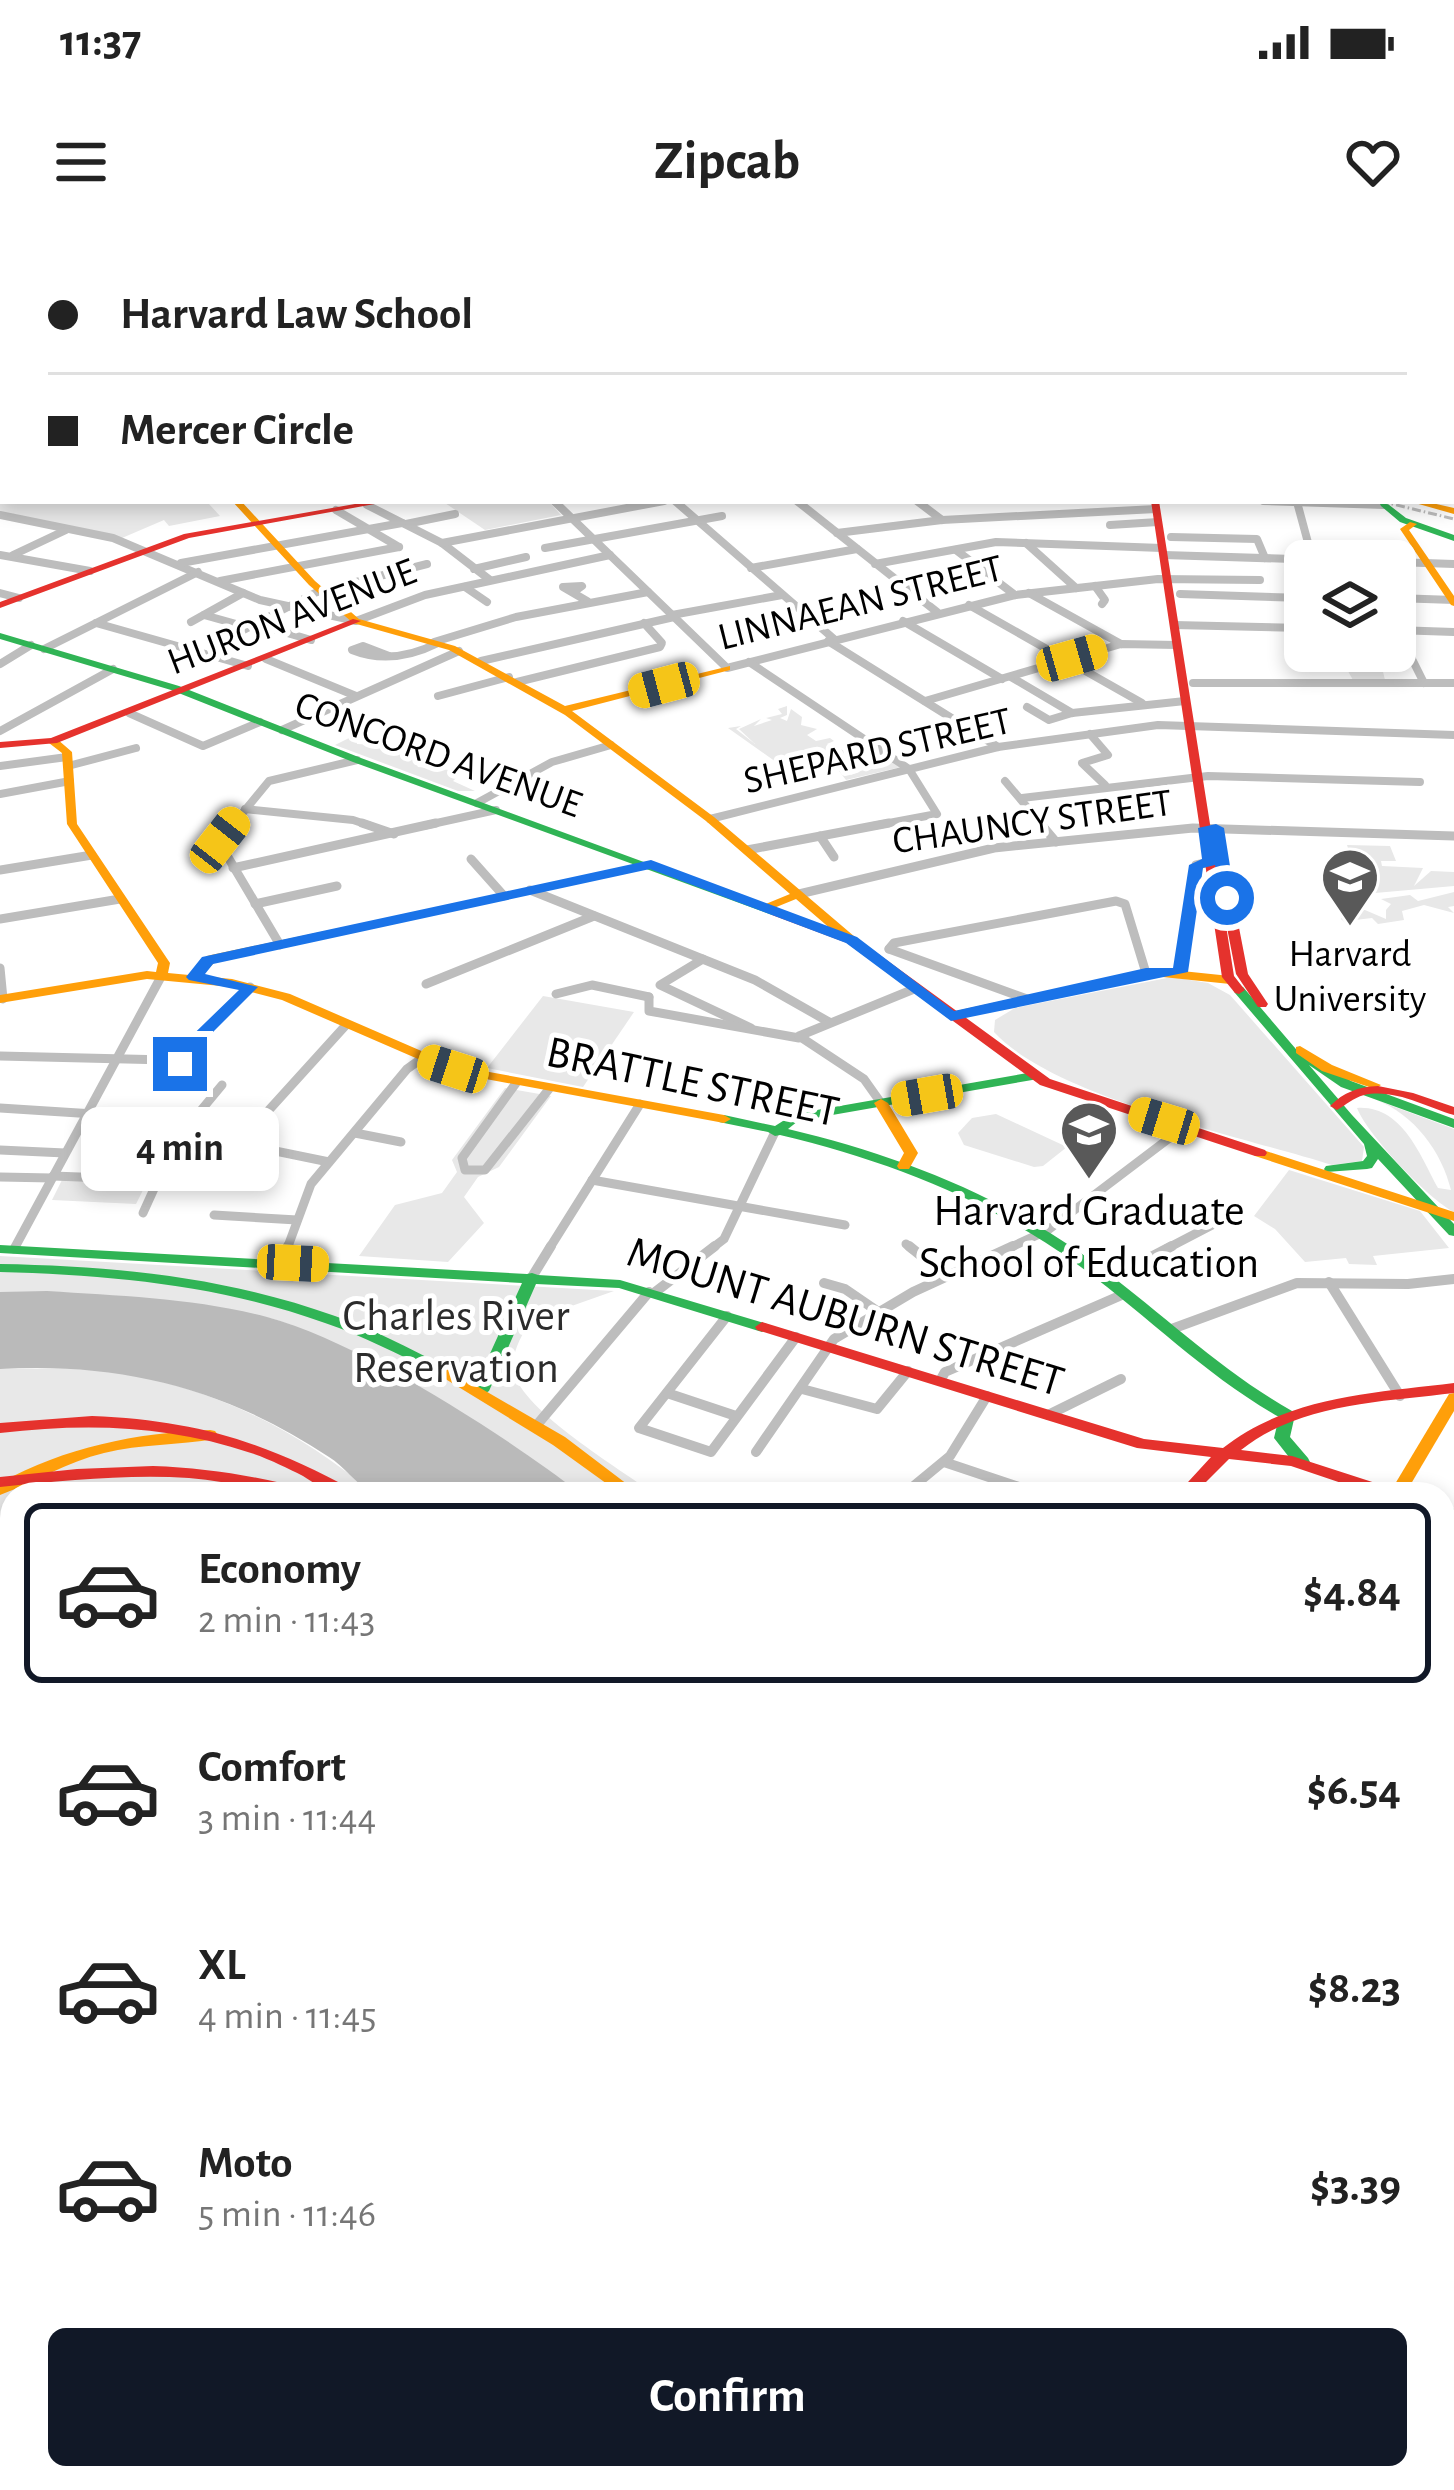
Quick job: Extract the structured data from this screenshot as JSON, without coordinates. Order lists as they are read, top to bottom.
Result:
{
  "streets": {
    "main road": [
      "LINNAEAN STREET",
      "HURON AVENUE",
      "CONCORD AVENUE",
      "BRATTLE STREET",
      "MOUNT AUBURN STREET"
    ],
    "street": ["SHEPARD STREET", "CHAUNCY STREET"]
  },
  "crossings": [
    ["HURON AVENUE", "CONCORD AVENUE"]
  ],
  "parks": ["Charles River Reservation"],
  "places": {
    "school or university": ["Harvard University", "Harvard Graduate School of Education"]
  },
  "page": {
    "status": "11:37",
    "header": "Zipcab",
    "banner": ["Harvard Law School", "Mercer Circle"],
    "bubble": "4 min",
    "list": [
      {
        "name": "Economy",
        "note": "2 min · 11:43",
        "value": "$4.84"
      },
      {
        "name": "Comfort",
        "note": "3 min · 11:44",
        "value": "$6.54"
      },
      {
        "name": "XL",
        "note": "4 min · 11:45",
        "value": "$8.23"
      },
      {
        "name": "Moto",
        "note": "5 min · 11:46",
        "value": "$3.39"
      }
    ],
    "buttons": "Confirm"
  }
}
